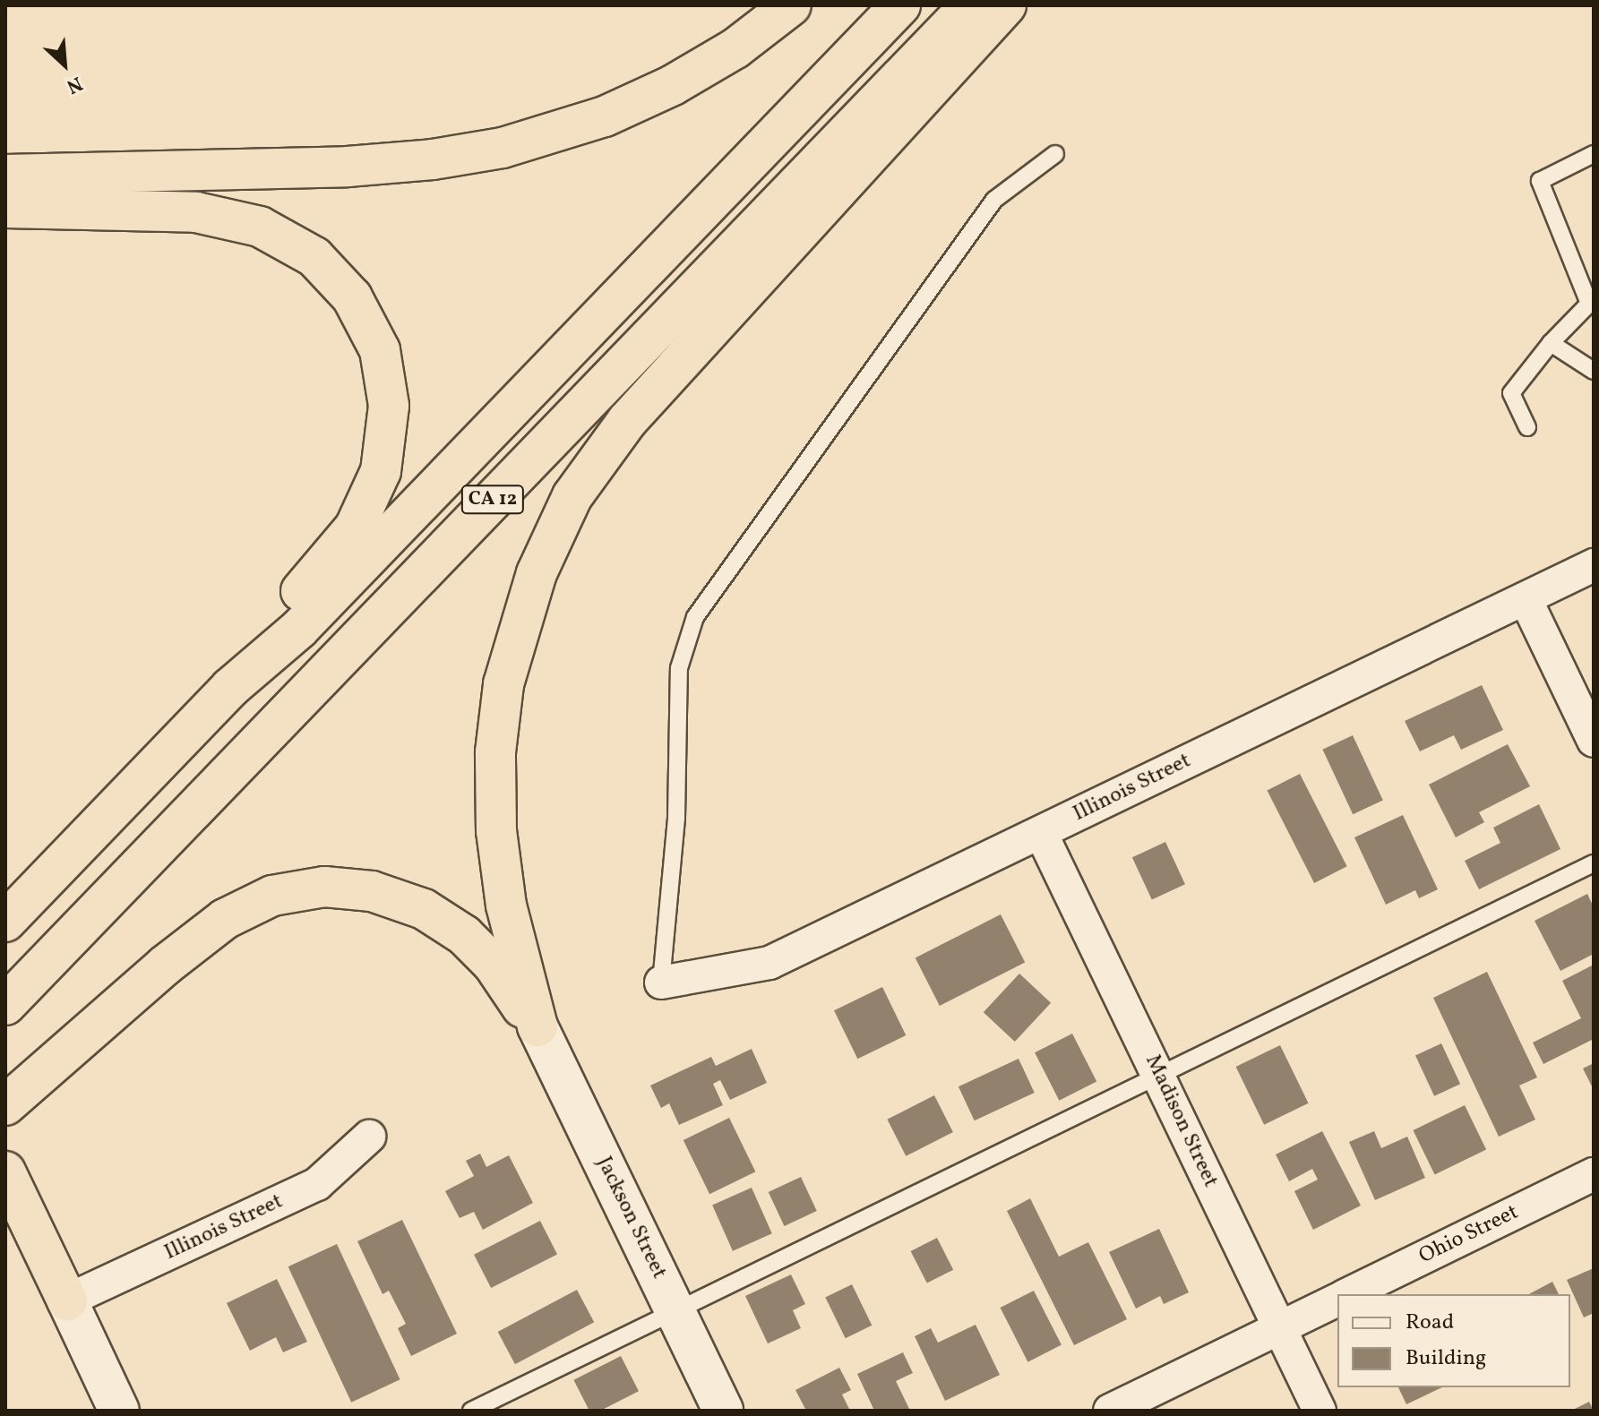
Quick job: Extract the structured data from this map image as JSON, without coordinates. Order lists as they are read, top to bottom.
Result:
{
  "streets": {
    "highway": ["CA 12"],
    "street": [
      "Illinois Street",
      "Madison Street",
      "Jackson Street",
      "Ohio Street"
    ]
  },
  "crossings": [
    ["Illinois Street", "Madison Street"]
  ],
  "legend": ["Road", "Building"],
  "north": "bottom right"
}
